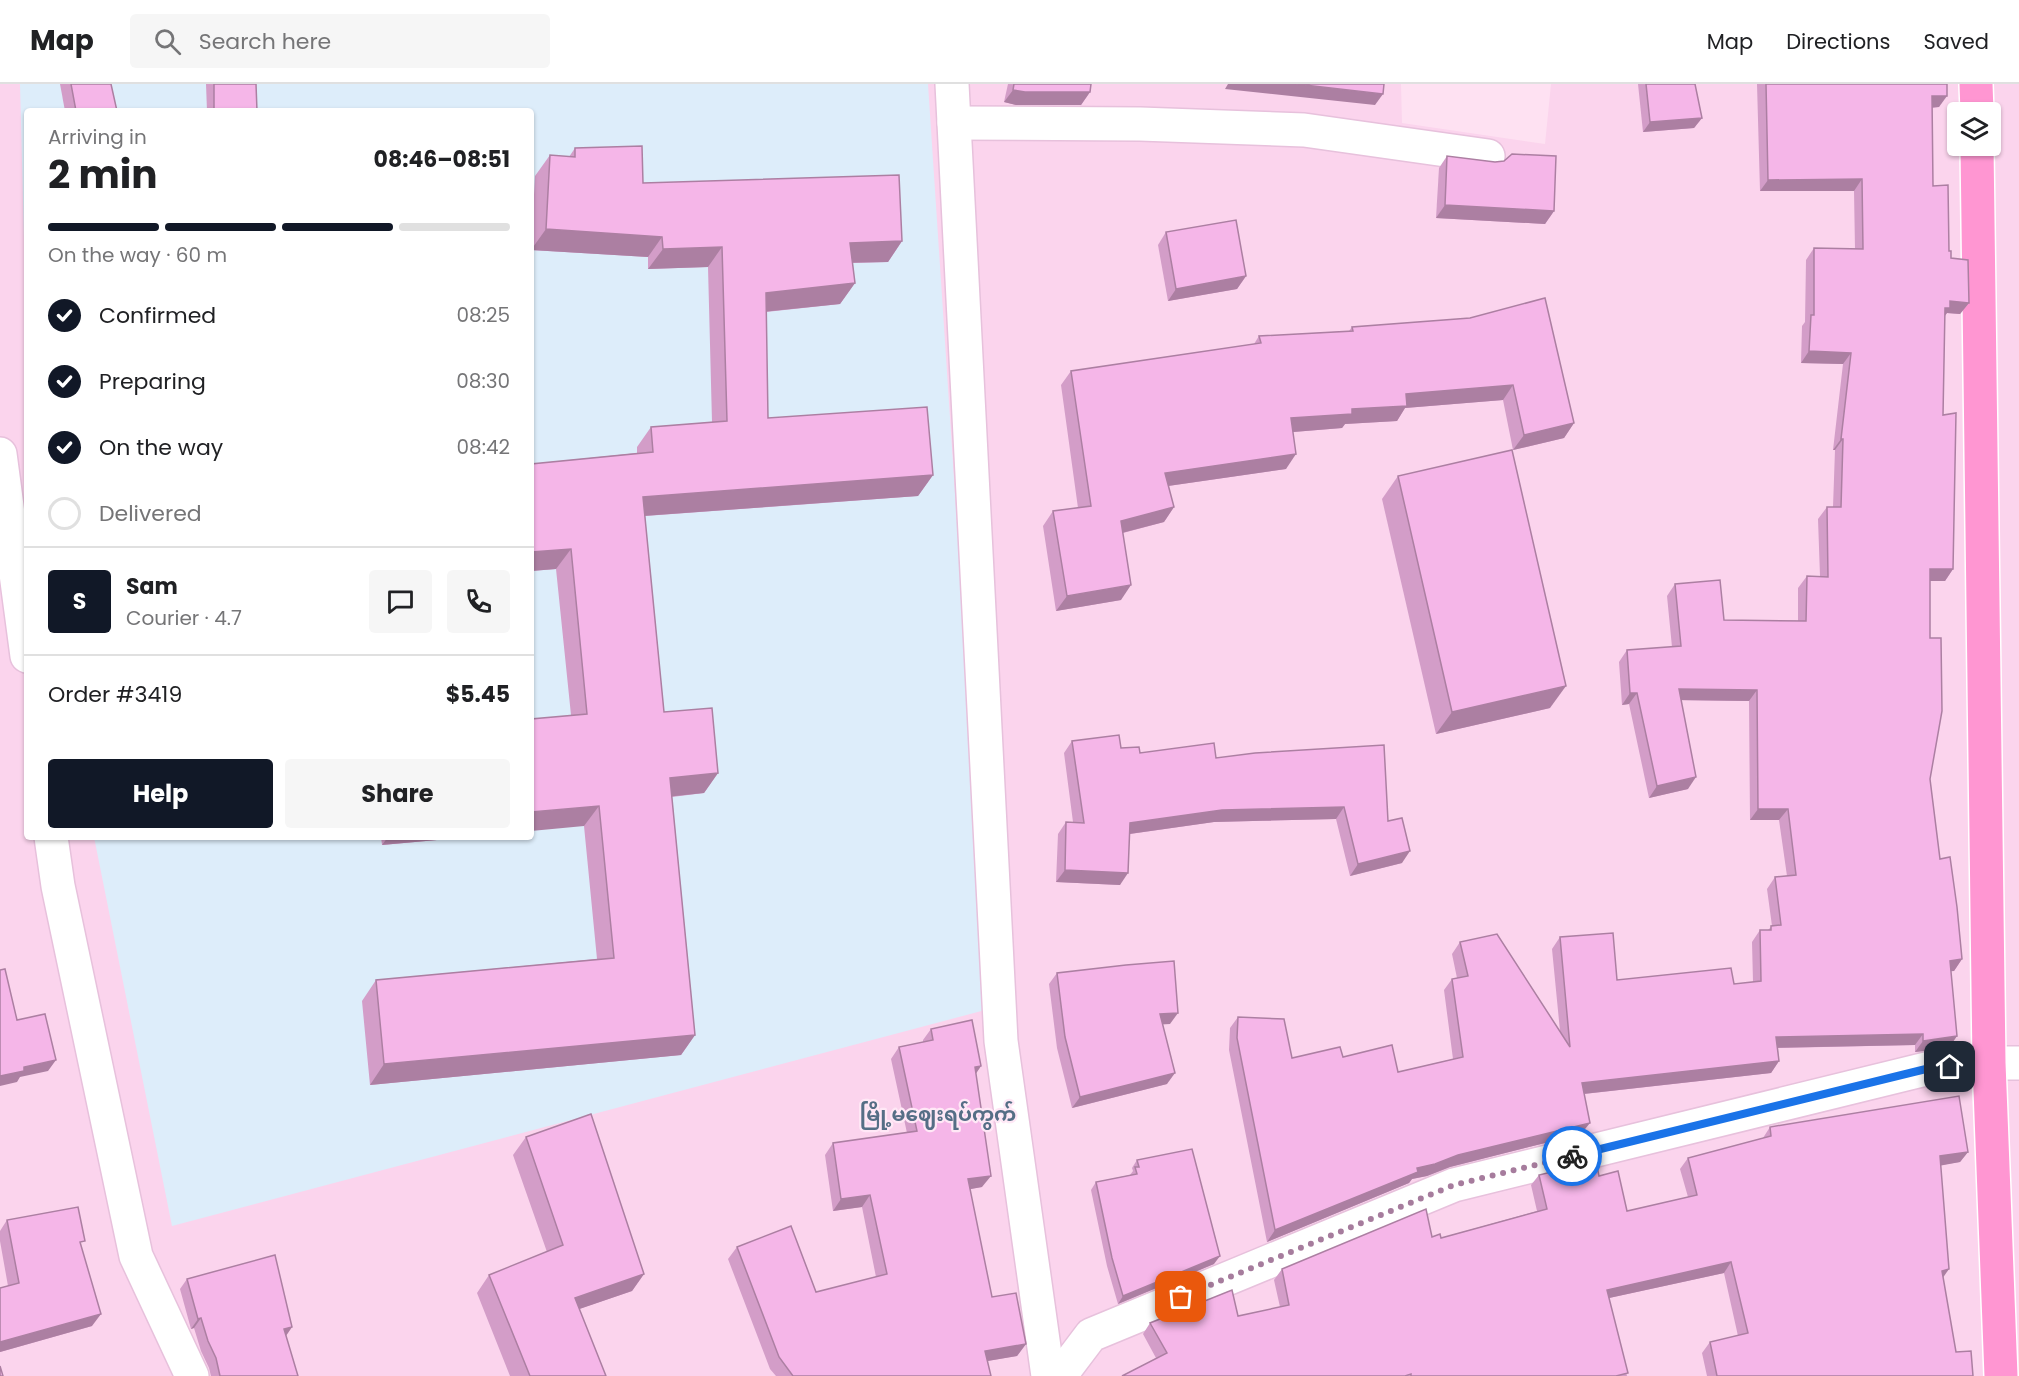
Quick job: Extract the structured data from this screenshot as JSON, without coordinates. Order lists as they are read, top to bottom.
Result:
{
  "districts": ["မြို့မဈေးရပ်ကွက်"],
  "page": {
    "header": "Map",
    "search": "Search here",
    "nav": ["Map", "Directions", "Saved"],
    "heading": ["2 min", "Arriving in", "08:46–08:51"],
    "panel": [
      "Sam",
      "Courier · 4.7",
      "Order #3419",
      "$5.45"
    ],
    "bar": "On the way · 60 m",
    "list": [
      ["Confirmed", "08:25"],
      ["Preparing", "08:30"],
      ["On the way", "08:42"],
      "Delivered"
    ],
    "round": "S",
    "buttons": ["Help", "Share"]
  }
}
